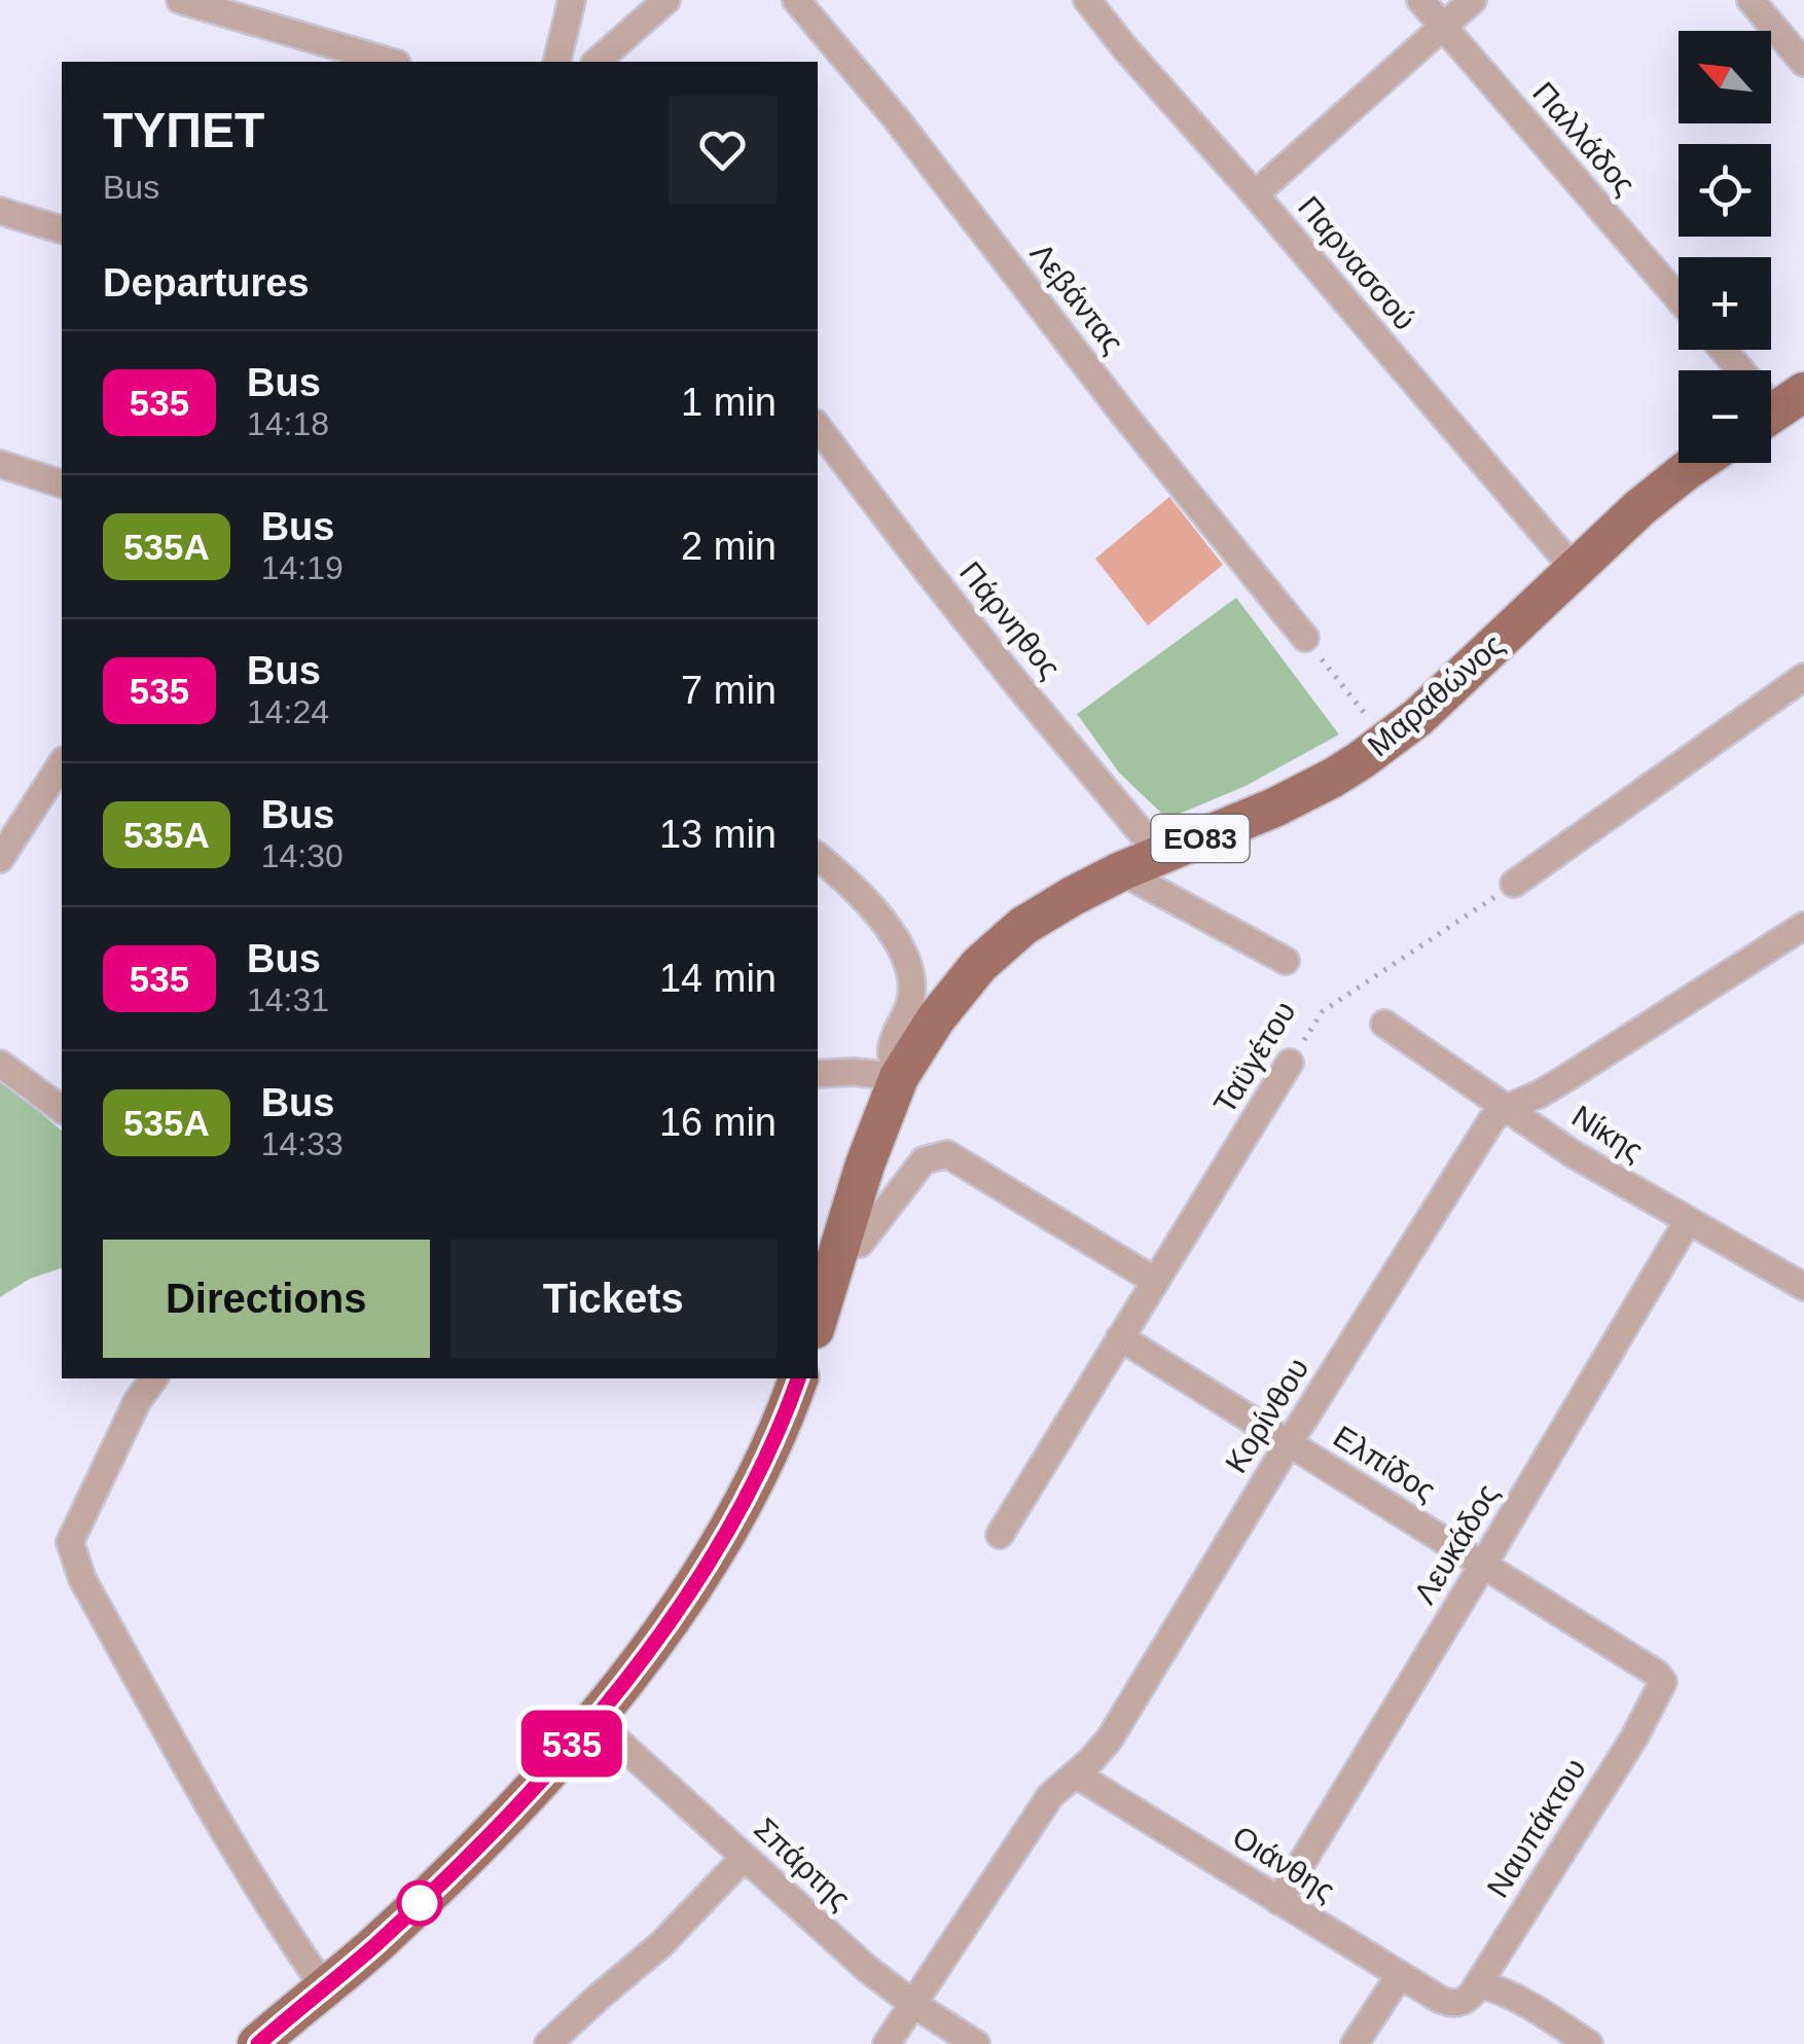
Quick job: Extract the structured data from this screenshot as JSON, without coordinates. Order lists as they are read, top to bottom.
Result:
{
  "streets": {
    "main road": ["Μαραθώνος", "ΕΟ83"],
    "street": [
      "Παλλάδος",
      "Παρνασσού",
      "Λεβάντας",
      "Πάρνηθος",
      "Ταϋγέτου",
      "Νίκης",
      "Κορίνθου",
      "Ελπίδος",
      "Λευκάδος",
      "Ναυπάκτου",
      "Σπάρτης",
      "Οιάνθης"
    ]
  },
  "crossings": [
    ["Παρνασσού", "Μαραθώνος"],
    ["Πάρνηθος", "Μαραθώνος"],
    ["Ταϋγέτου", "Ελπίδος"],
    ["Νίκης", "Κορίνθου"],
    ["Νίκης", "Λευκάδος"],
    ["Κορίνθου", "Ελπίδος"],
    ["Κορίνθου", "Σπάρτης"],
    ["Κορίνθου", "Οιάνθης"],
    ["Ελπίδος", "Λευκάδος"],
    ["Ελπίδος", "Ναυπάκτου"],
    ["Λευκάδος", "Οιάνθης"],
    ["Ναυπάκτου", "Οιάνθης"]
  ],
  "lines": ["bus line 535"],
  "north": "top left",
  "page": {
    "on_map": "535",
    "map_buttons": ["+", "−"],
    "heading": [
      ["ΤΥΠΕΤ", "Bus"],
      "Departures"
    ],
    "list": [
      {
        "mark": "535",
        "name": "Bus",
        "note": "14:18",
        "value": "1 min"
      },
      {
        "mark": "535A",
        "name": "Bus",
        "note": "14:19",
        "value": "2 min"
      },
      {
        "mark": "535",
        "name": "Bus",
        "note": "14:24",
        "value": "7 min"
      },
      {
        "mark": "535A",
        "name": "Bus",
        "note": "14:30",
        "value": "13 min"
      },
      {
        "mark": "535",
        "name": "Bus",
        "note": "14:31",
        "value": "14 min"
      },
      {
        "mark": "535A",
        "name": "Bus",
        "note": "14:33",
        "value": "16 min"
      }
    ],
    "buttons": ["Directions", "Tickets"]
  }
}
